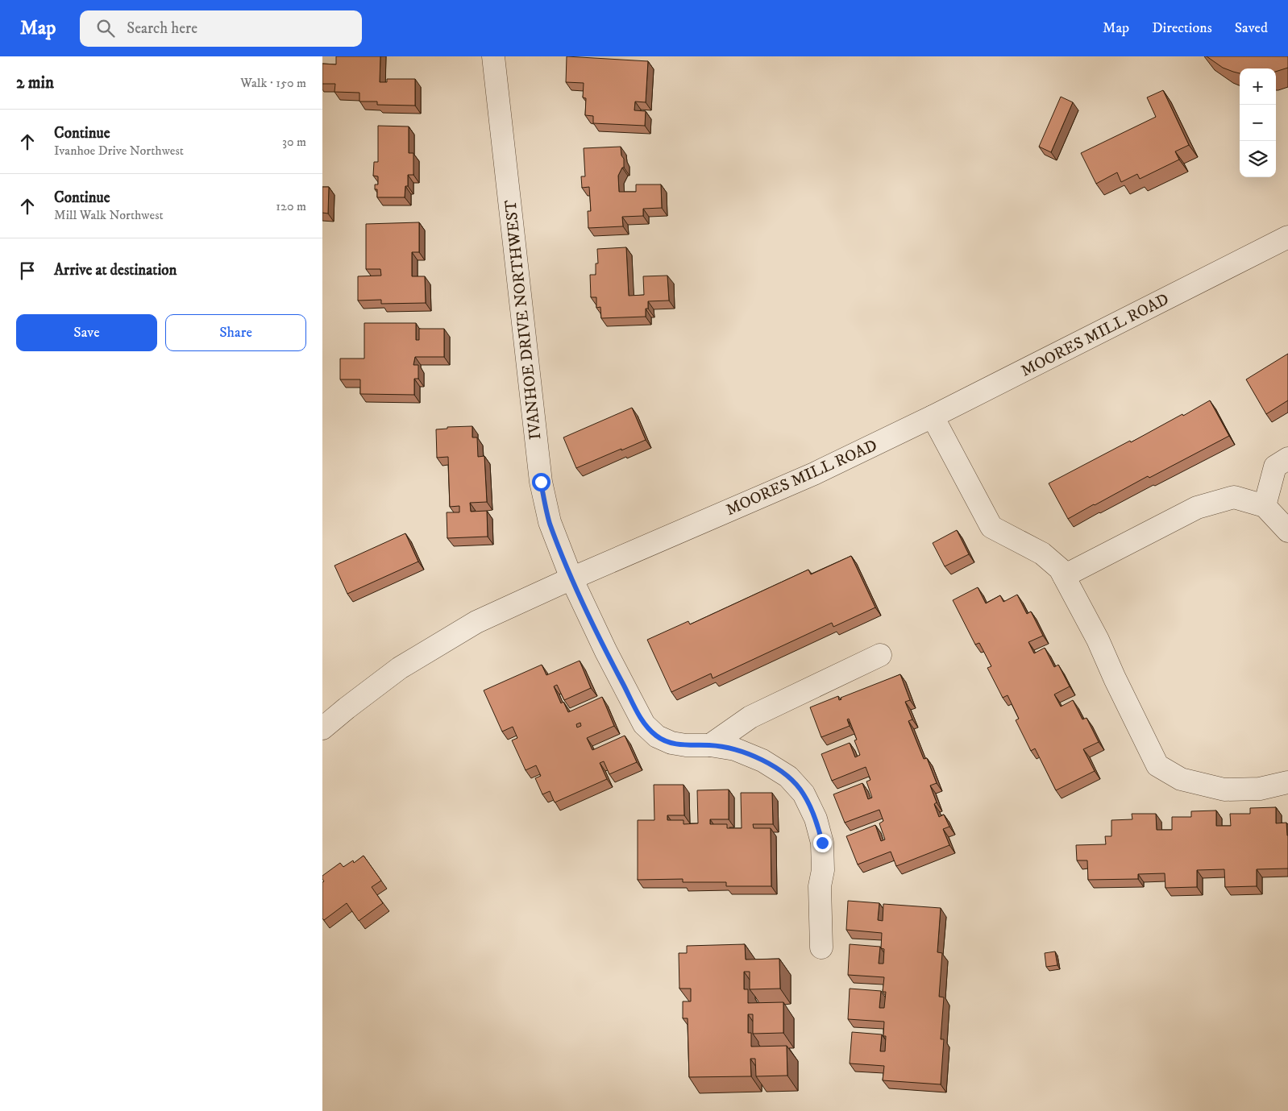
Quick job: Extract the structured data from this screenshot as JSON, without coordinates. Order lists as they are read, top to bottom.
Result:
{
  "streets": {
    "street": ["IVANHOE DRIVE NORTHWEST", "MOORES MILL ROAD"]
  },
  "crossings": [
    ["IVANHOE DRIVE NORTHWEST", "MOORES MILL ROAD"]
  ],
  "page": {
    "header": "Map",
    "search": "Search here",
    "nav": ["Map", "Directions", "Saved"],
    "heading": ["2 min", "Walk · 150 m"],
    "map_buttons": ["+", "−"],
    "list": [
      ["Continue", "Ivanhoe Drive Northwest", "30 m"],
      ["Continue", "Mill Walk Northwest", "120 m"],
      "Arrive at destination"
    ],
    "buttons": ["Save", "Share"]
  }
}
